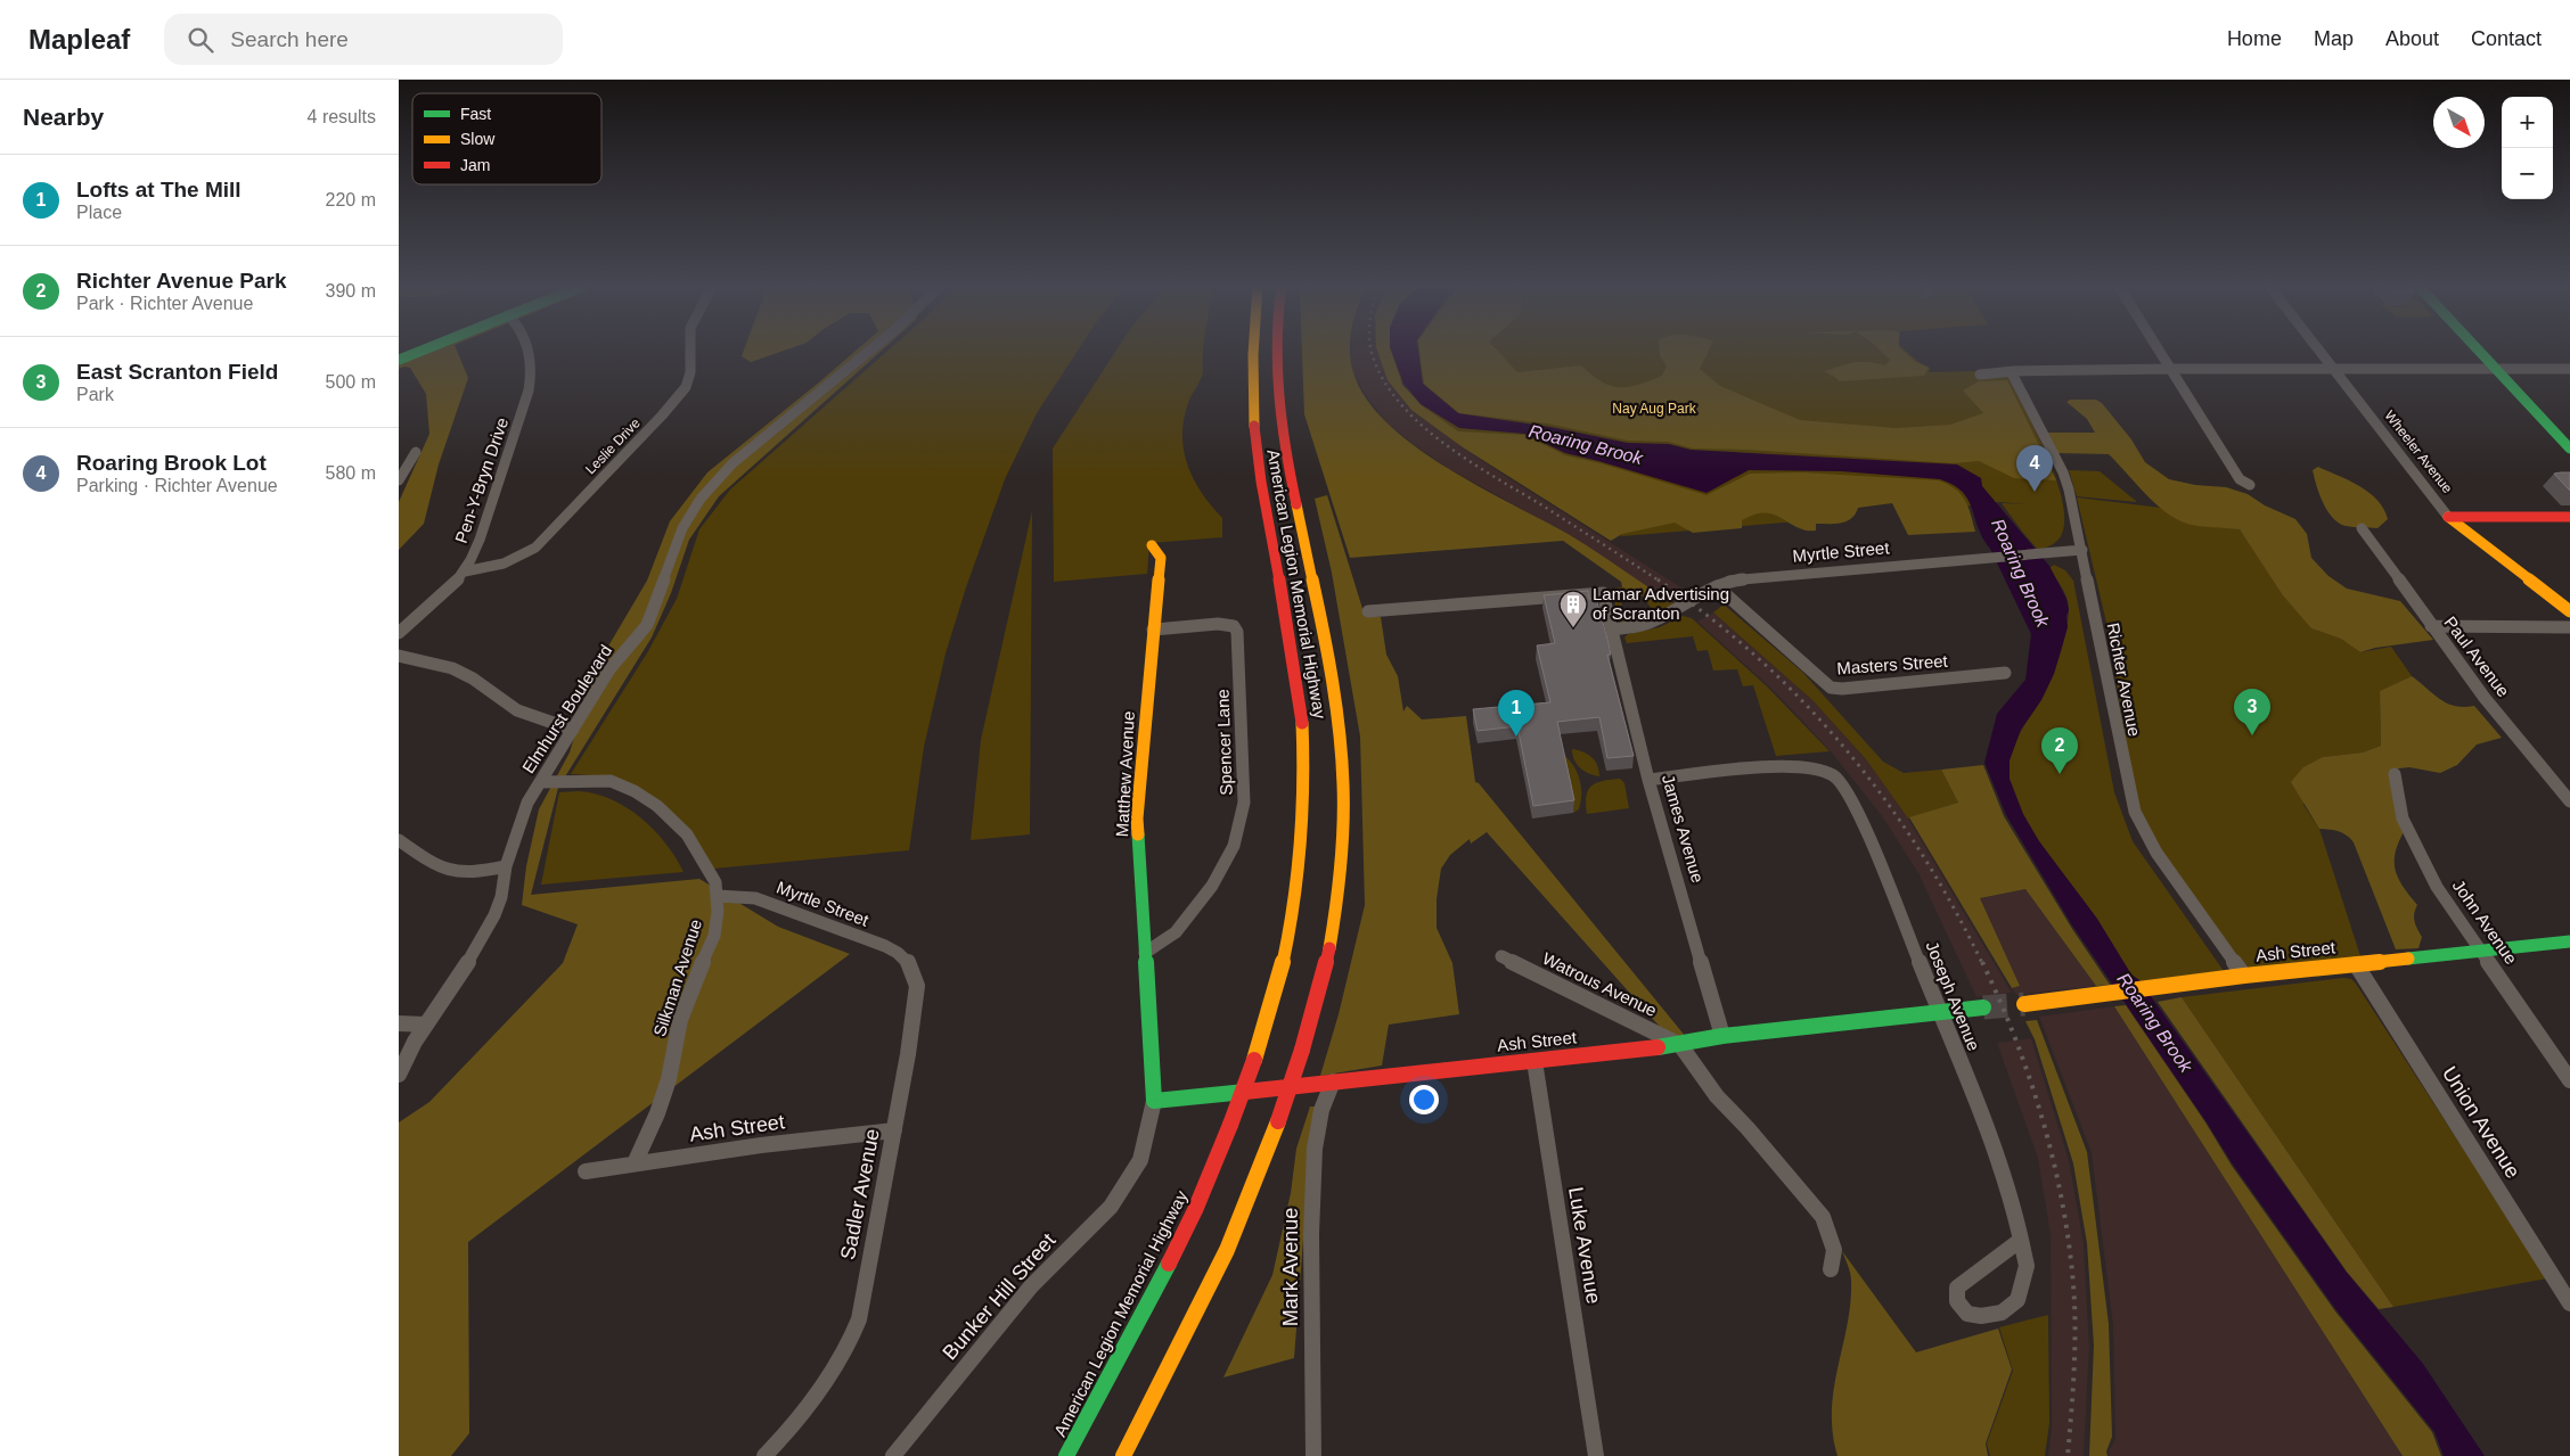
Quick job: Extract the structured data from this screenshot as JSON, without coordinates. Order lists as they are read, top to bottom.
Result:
{
  "streets": {
    "main road": [
      "Wheeler Avenue",
      "American Legion Memorial Highway",
      "Matthew Avenue",
      "Ash Street"
    ],
    "street": [
      "Leslie Drive",
      "Pen-Y-Bryn Drive",
      "Myrtle Street",
      "Paul Avenue",
      "Masters Street",
      "Richter Avenue",
      "Elmhurst Boulevard",
      "Spencer Lane",
      "James Avenue",
      "John Avenue",
      "Silkman Avenue",
      "Watrous Avenue",
      "Joseph Avenue",
      "Union Avenue",
      "Sadler Avenue",
      "Luke Avenue",
      "Mark Avenue",
      "Bunker Hill Street"
    ]
  },
  "crossings": [
    ["Leslie Drive", "Pen-Y-Bryn Drive"],
    ["Myrtle Street", "Masters Street"],
    ["Myrtle Street", "Richter Avenue"],
    ["Myrtle Street", "James Avenue"],
    ["Myrtle Street", "Silkman Avenue"],
    ["Myrtle Street", "Sadler Avenue"],
    ["Richter Avenue", "Ash Street"],
    ["Elmhurst Boulevard", "Silkman Avenue"],
    ["Spencer Lane", "Matthew Avenue"],
    ["Matthew Avenue", "Ash Street"],
    ["Matthew Avenue", "Bunker Hill Street"],
    ["James Avenue", "Ash Street"],
    ["James Avenue", "Joseph Avenue"],
    ["John Avenue", "Ash Street"],
    ["Ash Street", "Silkman Avenue"],
    ["Ash Street", "Watrous Avenue"],
    ["Ash Street", "Joseph Avenue"],
    ["Ash Street", "Union Avenue"],
    ["Ash Street", "Sadler Avenue"],
    ["Ash Street", "Luke Avenue"],
    ["Ash Street", "Mark Avenue"],
    ["Ash Street", "Bunker Hill Street"]
  ],
  "water": ["Roaring Brook"],
  "parks": ["Nay Aug Park"],
  "places": {
    "building": ["Lamar Advertising of Scranton"]
  },
  "legend": ["Fast", "Slow", "Jam"],
  "north": "bottom right",
  "page": {
    "header": "Mapleaf",
    "search": "Search here",
    "nav": [
      "Home",
      "Map",
      "About",
      "Contact"
    ],
    "heading": ["Nearby", "4 results"],
    "map_buttons": ["+", "−"],
    "list": [
      {
        "mark": "1",
        "name": "Lofts at The Mill",
        "note": "Place",
        "value": "220 m"
      },
      {
        "mark": "2",
        "name": "Richter Avenue Park",
        "note": "Park · Richter Avenue",
        "value": "390 m"
      },
      {
        "mark": "3",
        "name": "East Scranton Field",
        "note": "Park",
        "value": "500 m"
      },
      {
        "mark": "4",
        "name": "Roaring Brook Lot",
        "note": "Parking · Richter Avenue",
        "value": "580 m"
      }
    ],
    "pins": [
      "4",
      "3",
      "1",
      "2"
    ]
  }
}
